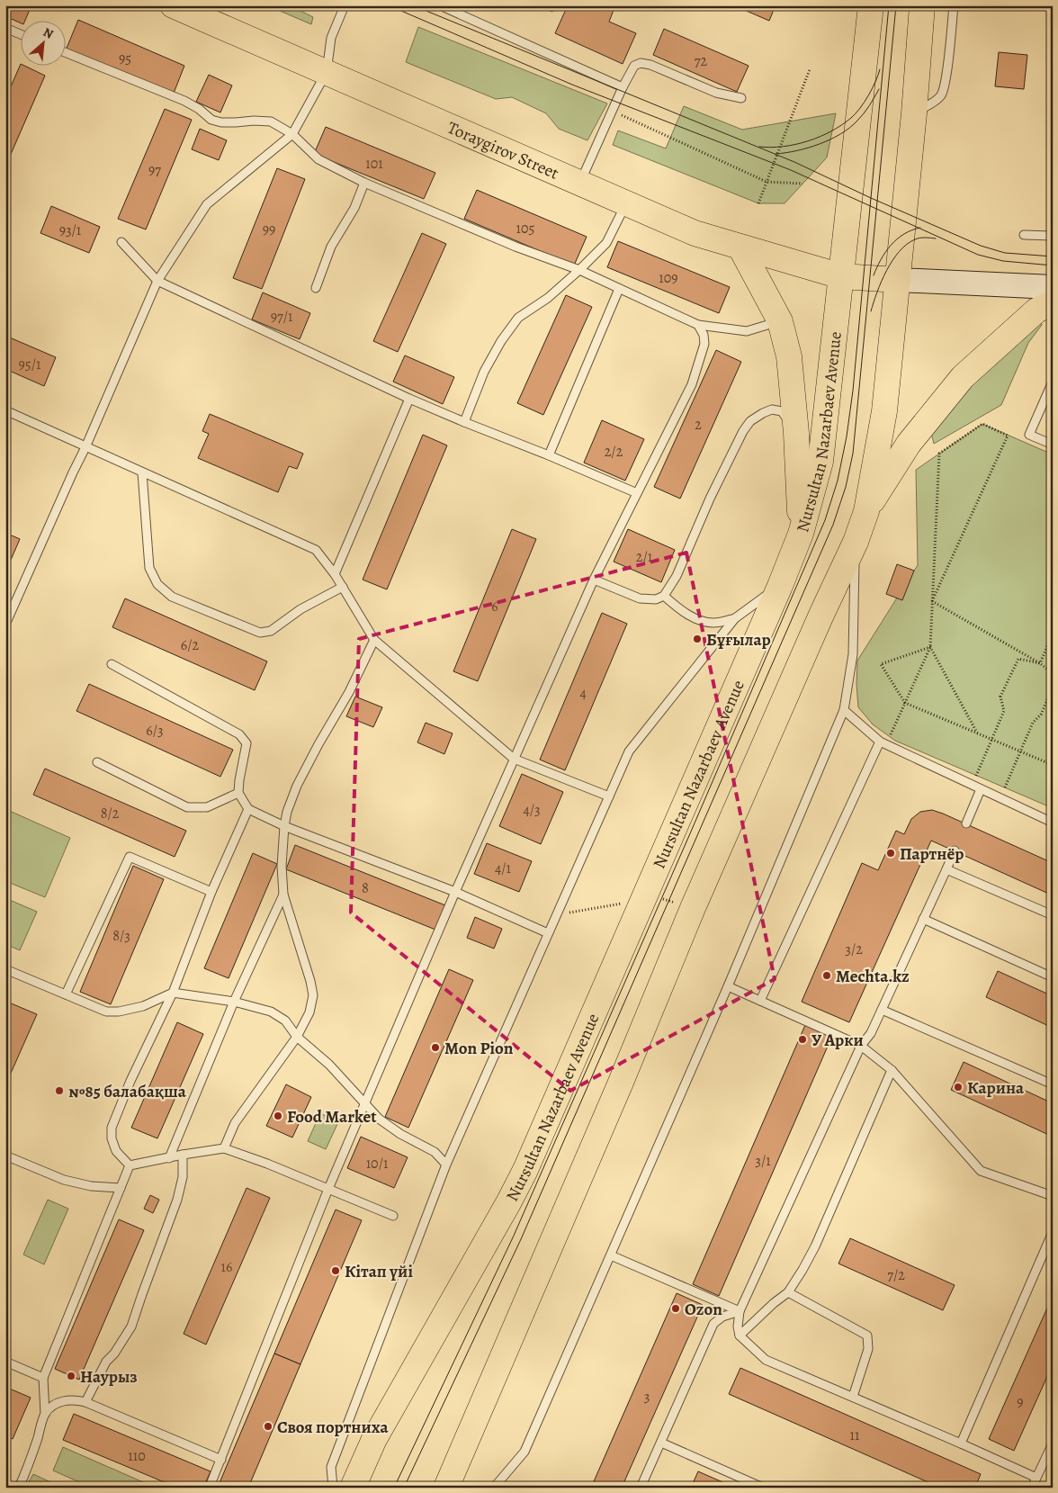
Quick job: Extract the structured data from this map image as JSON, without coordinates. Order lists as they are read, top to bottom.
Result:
{
  "streets": {
    "main road": ["Toraygirov Street", "Nursultan Nazarbaev Avenue"]
  },
  "crossings": [
    ["Toraygirov Street", "Nursultan Nazarbaev Avenue"]
  ],
  "places": [
    "Бұғылар",
    "Партнёр",
    "Mechta.kz",
    "У Арки",
    "Mon Pion",
    "Карина",
    "№85 балабақша",
    "Food Market",
    "Кітап үйі",
    "Ozon",
    "Наурыз",
    "Своя портниха"
  ],
  "house_numbers": [
    "95",
    "72",
    "101",
    "97",
    "105",
    "99",
    "93/1",
    "109",
    "97/1",
    "95/1",
    "2",
    "2/2",
    "2/1",
    "6",
    "6/2",
    "4",
    "6/3",
    "4/3",
    "8/2",
    "4/1",
    "8",
    "8/3",
    "3/2",
    "3/1",
    "10/1",
    "16",
    "7/2",
    "3",
    "9",
    "11",
    "110"
  ],
  "north": "top right"
}
